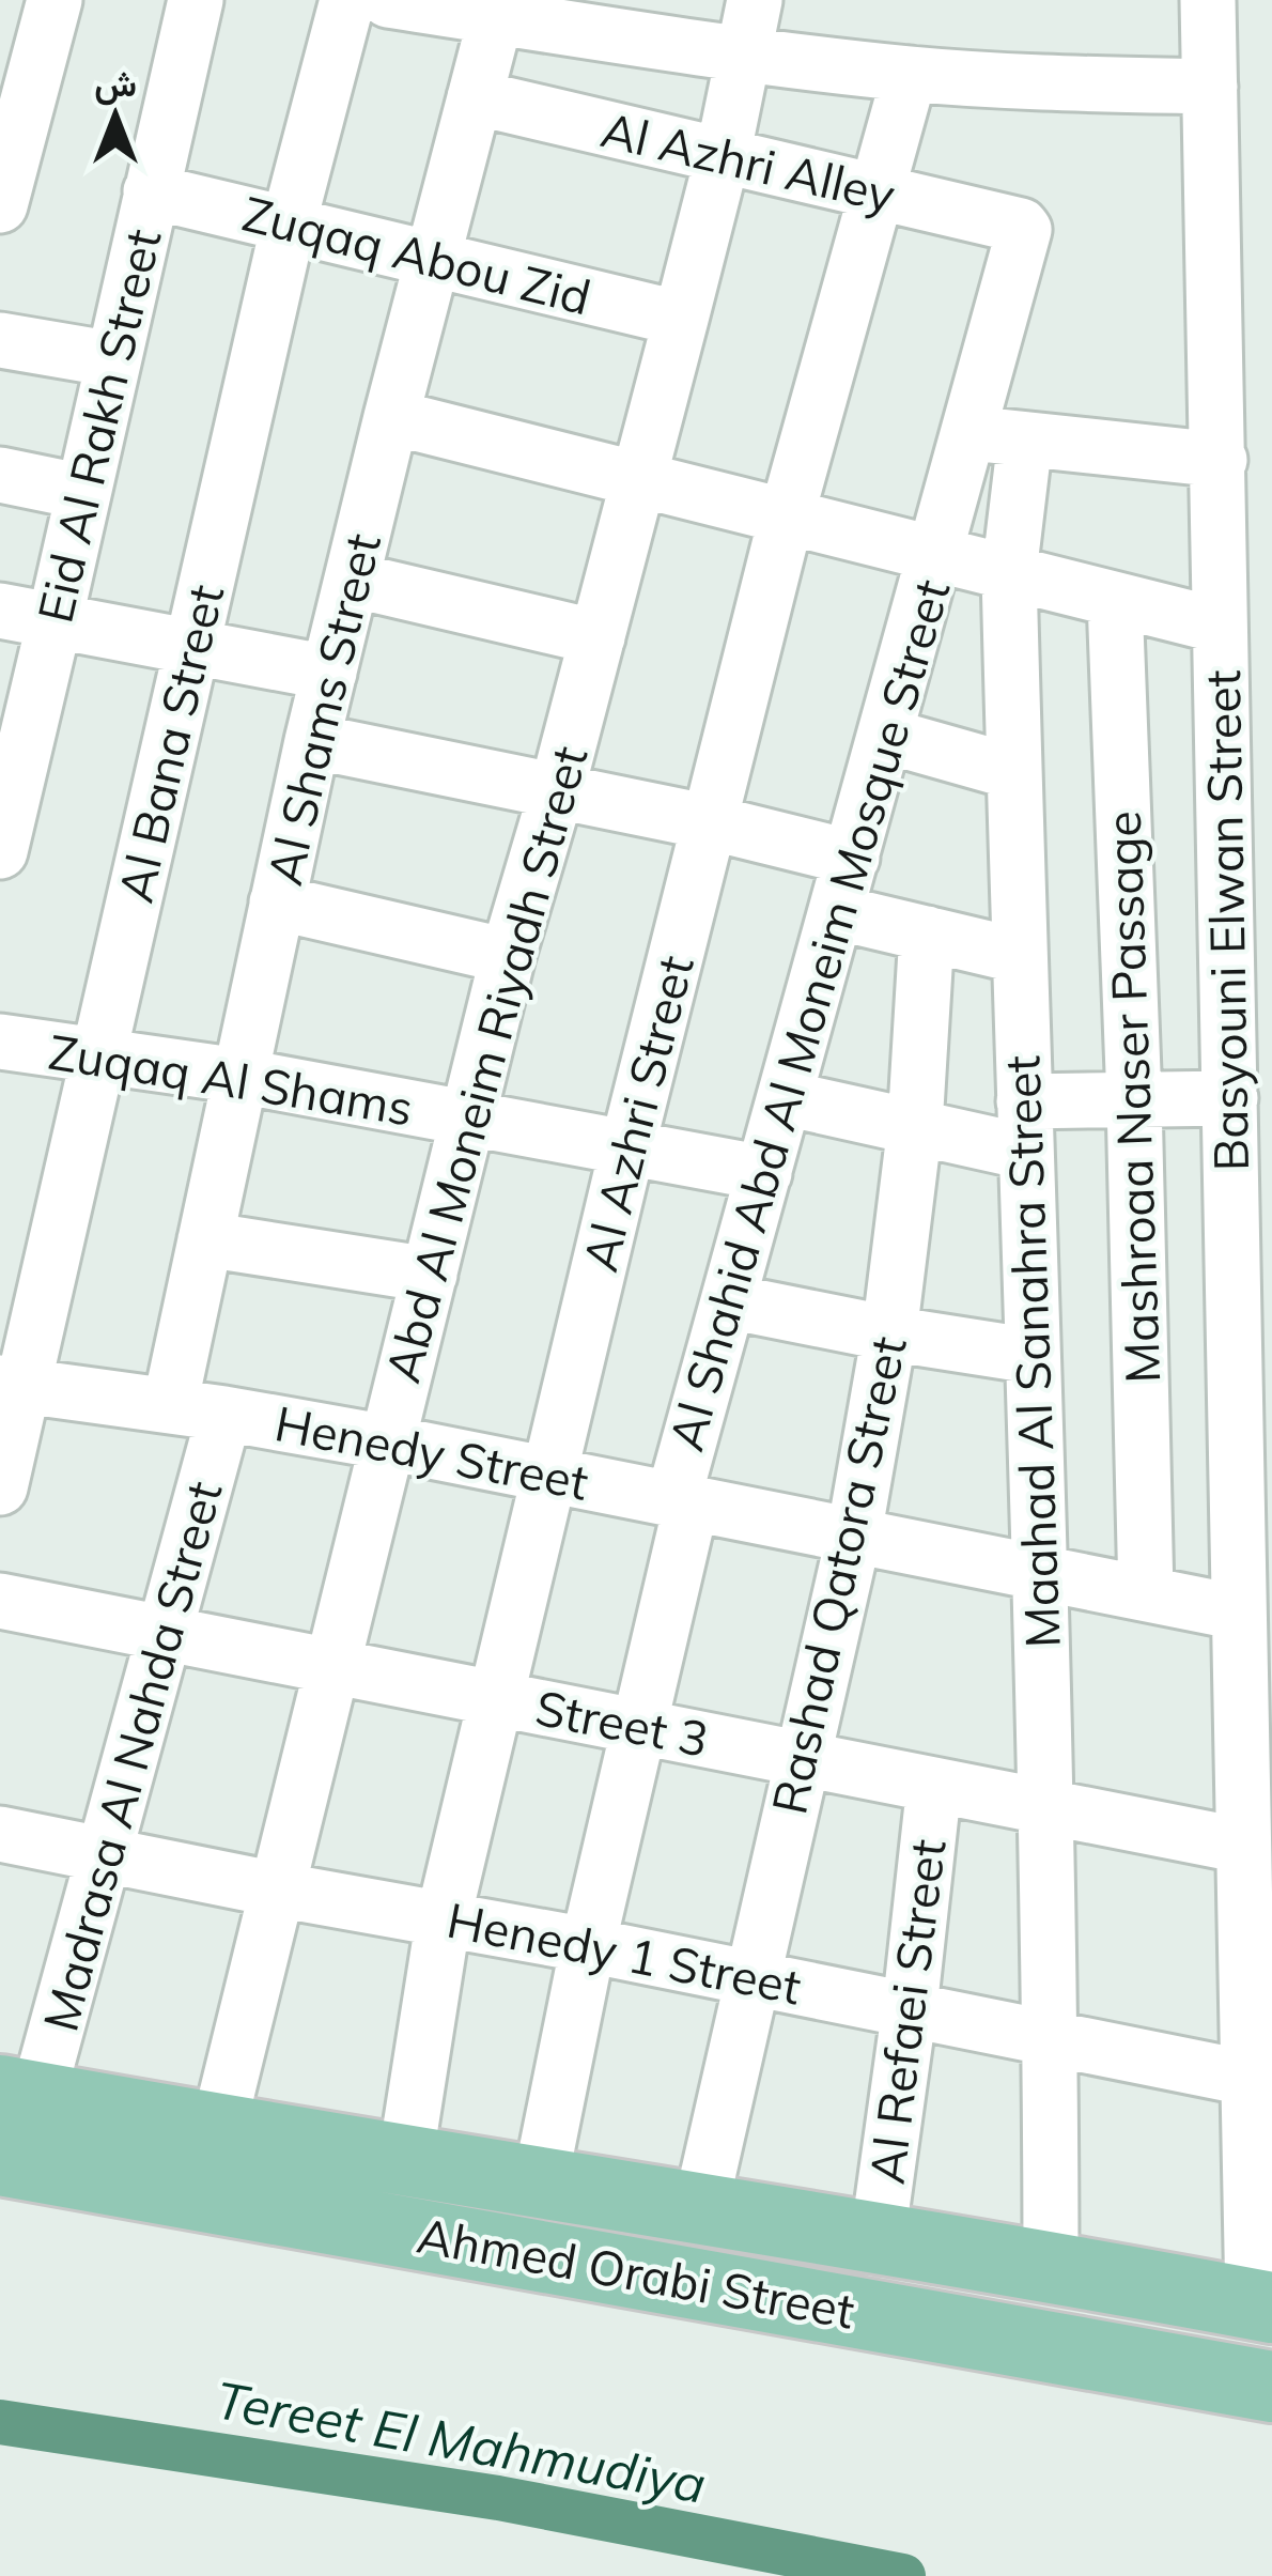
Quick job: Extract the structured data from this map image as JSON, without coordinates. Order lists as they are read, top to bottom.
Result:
{
  "streets": {
    "main road": ["Ahmed Orabi Street"],
    "street": [
      "Al Azhri Alley",
      "Zuqaq Abou Zid",
      "Eid Al Rakh Street",
      "Al Shams Street",
      "Al Bana Street",
      "Basyouni Elwan Street",
      "Al Shahid Abd Al Moneim Mosque Street",
      "Abd Al Moneim Riyadh Street",
      "Zuqaq Al Shams",
      "Mashroaa Naser Passage",
      "Al Azhri Street",
      "Maahad Al Sanahra Street",
      "Henedy Street",
      "Rashad Qatora Street",
      "Street 3",
      "Madrasa Al Nahda Street",
      "Henedy 1 Street",
      "Al Refaei Street"
    ]
  },
  "crossings": [
    ["Al Azhri Alley", "Al Shams Street"],
    ["Al Azhri Alley", "Al Shahid Abd Al Moneim Mosque Street"],
    ["Al Azhri Alley", "Abd Al Moneim Riyadh Street"],
    ["Al Azhri Alley", "Al Azhri Street"],
    ["Zuqaq Abou Zid", "Eid Al Rakh Street"],
    ["Zuqaq Abou Zid", "Al Shams Street"],
    ["Zuqaq Abou Zid", "Al Bana Street"],
    ["Zuqaq Abou Zid", "Abd Al Moneim Riyadh Street"],
    ["Al Shams Street", "Zuqaq Al Shams"],
    ["Al Shams Street", "Henedy Street"],
    ["Al Bana Street", "Zuqaq Al Shams"],
    ["Al Bana Street", "Henedy Street"],
    ["Basyouni Elwan Street", "Henedy Street"],
    ["Basyouni Elwan Street", "Street 3"],
    ["Basyouni Elwan Street", "Henedy 1 Street"],
    ["Basyouni Elwan Street", "Ahmed Orabi Street"],
    ["Al Shahid Abd Al Moneim Mosque Street", "Zuqaq Al Shams"],
    ["Al Shahid Abd Al Moneim Mosque Street", "Henedy Street"],
    ["Al Shahid Abd Al Moneim Mosque Street", "Street 3"],
    ["Al Shahid Abd Al Moneim Mosque Street", "Henedy 1 Street"],
    ["Al Shahid Abd Al Moneim Mosque Street", "Ahmed Orabi Street"],
    ["Abd Al Moneim Riyadh Street", "Zuqaq Al Shams"],
    ["Abd Al Moneim Riyadh Street", "Henedy Street"],
    ["Abd Al Moneim Riyadh Street", "Street 3"],
    ["Abd Al Moneim Riyadh Street", "Henedy 1 Street"],
    ["Abd Al Moneim Riyadh Street", "Ahmed Orabi Street"],
    ["Zuqaq Al Shams", "Al Azhri Street"],
    ["Mashroaa Naser Passage", "Henedy Street"],
    ["Al Azhri Street", "Henedy Street"],
    ["Al Azhri Street", "Street 3"],
    ["Al Azhri Street", "Henedy 1 Street"],
    ["Al Azhri Street", "Ahmed Orabi Street"],
    ["Maahad Al Sanahra Street", "Henedy Street"],
    ["Maahad Al Sanahra Street", "Street 3"],
    ["Maahad Al Sanahra Street", "Henedy 1 Street"],
    ["Maahad Al Sanahra Street", "Ahmed Orabi Street"],
    ["Henedy Street", "Rashad Qatora Street"],
    ["Henedy Street", "Madrasa Al Nahda Street"],
    ["Rashad Qatora Street", "Street 3"],
    ["Rashad Qatora Street", "Henedy 1 Street"],
    ["Rashad Qatora Street", "Ahmed Orabi Street"],
    ["Street 3", "Madrasa Al Nahda Street"],
    ["Street 3", "Al Refaei Street"],
    ["Madrasa Al Nahda Street", "Henedy 1 Street"],
    ["Madrasa Al Nahda Street", "Ahmed Orabi Street"],
    ["Henedy 1 Street", "Al Refaei Street"],
    ["Al Refaei Street", "Ahmed Orabi Street"]
  ],
  "water": ["Tereet El Mahmudiya"],
  "north": "top"
}
